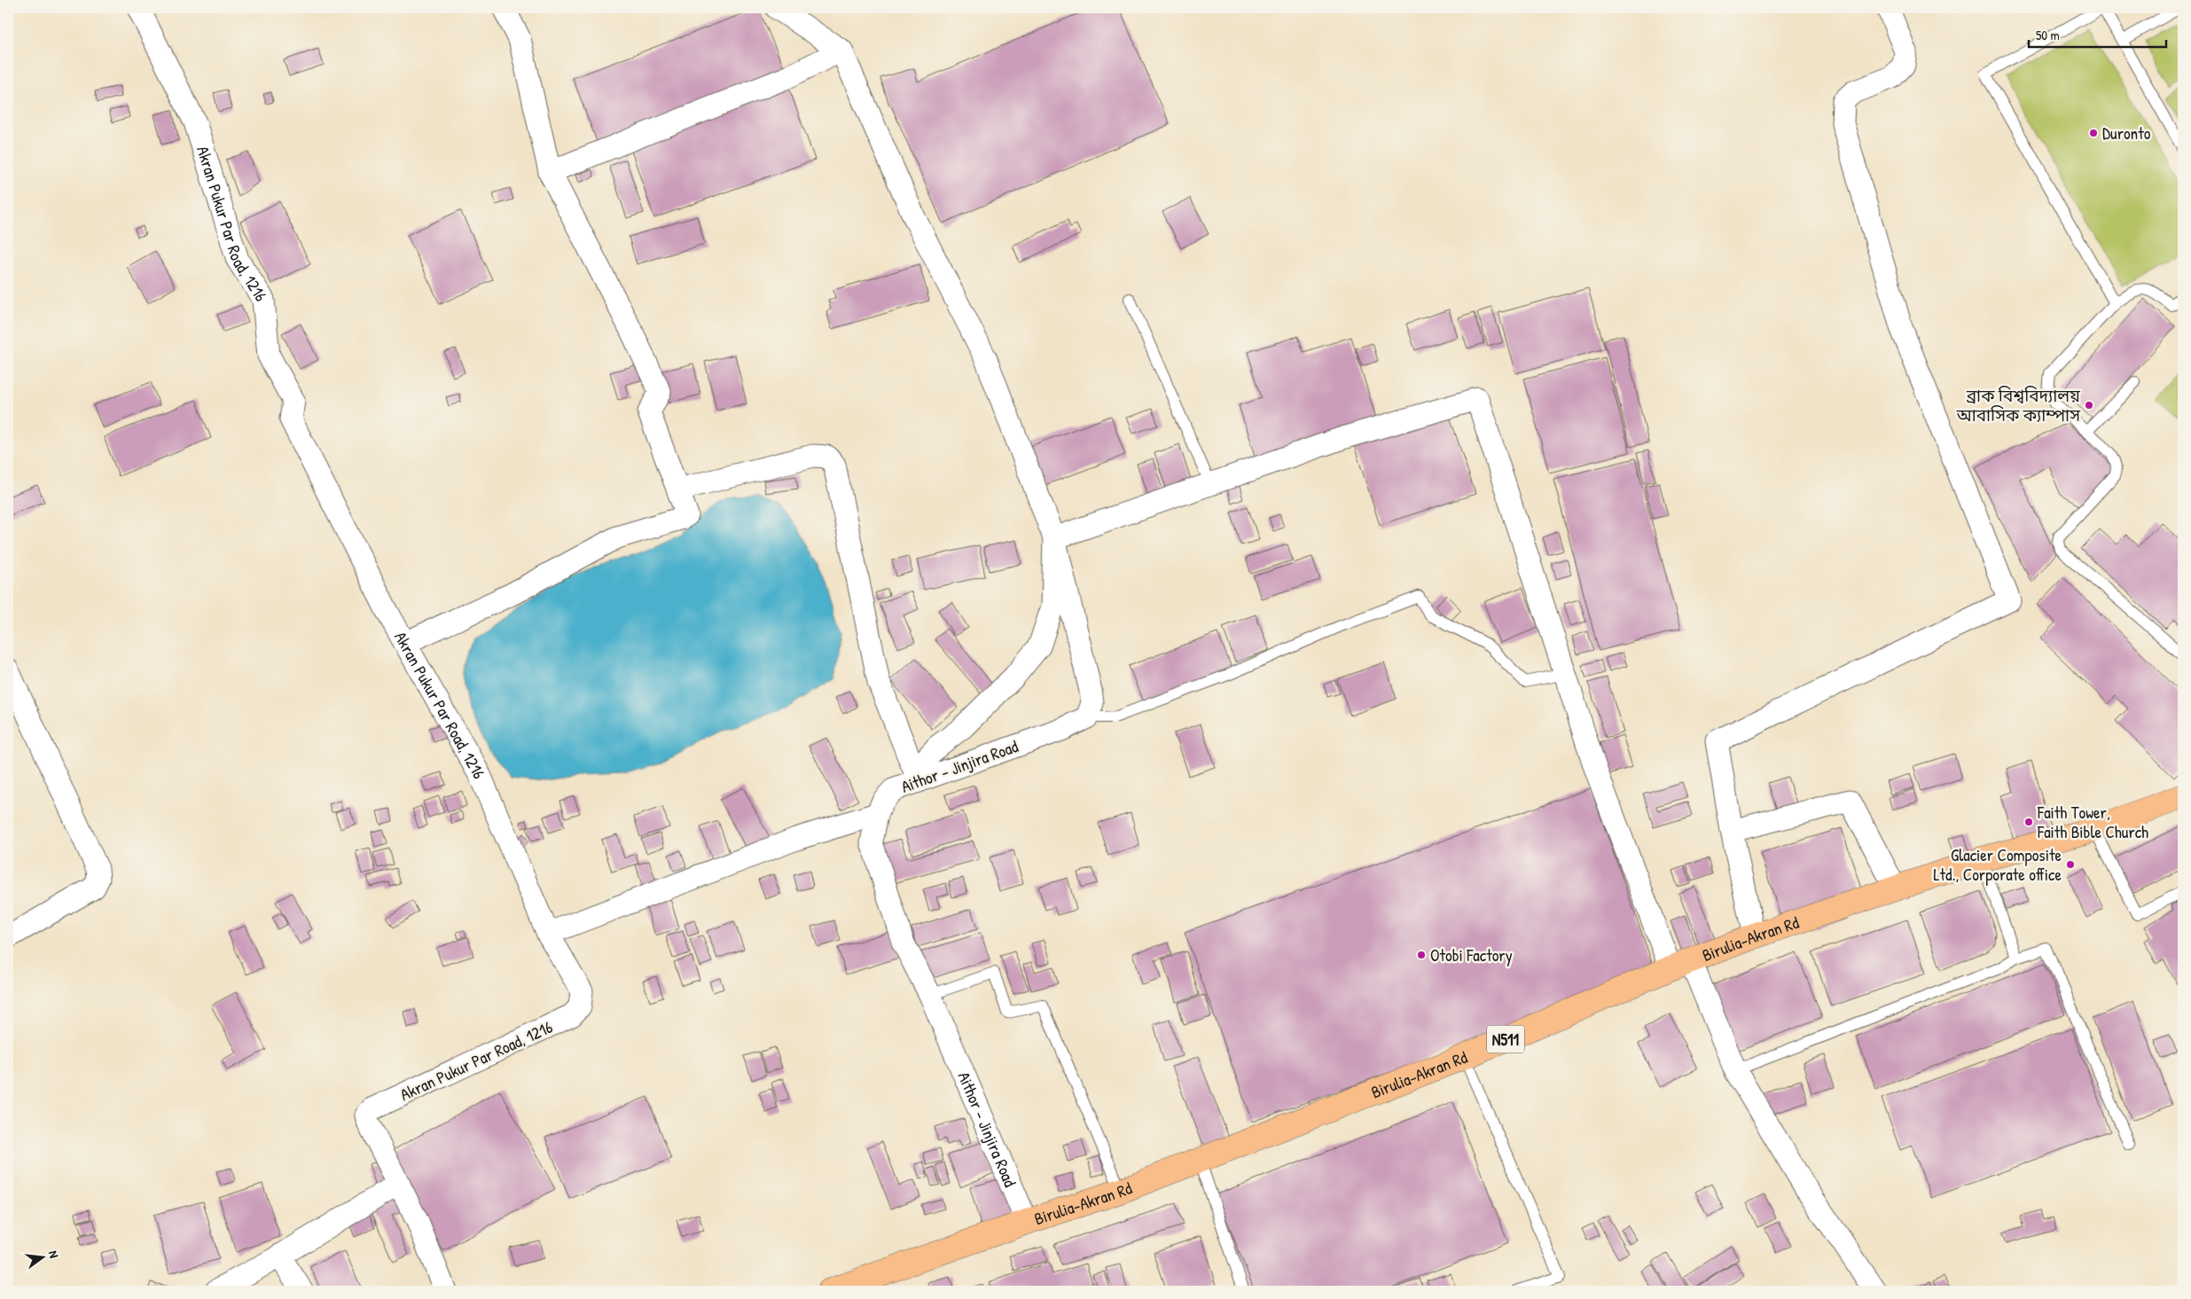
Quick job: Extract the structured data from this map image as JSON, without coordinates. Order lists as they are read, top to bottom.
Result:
{
  "streets": {
    "highway": ["Birulia-Akran Rd", "N511"],
    "street": ["Akran Pukur Par Road, 1216", "Aithor - Jinjira Road"]
  },
  "crossings": [
    ["Aithor - Jinjira Road", "Birulia-Akran Rd"]
  ],
  "places": [
    "Duronto",
    "ব্রাক বিশ্ববিদ্যালয় আবাসিক ক্যাম্পাস",
    "Faith Tower, Faith Bible Church",
    "Glacier Composite Ltd., Corporate office",
    "Otobi Factory"
  ],
  "scale_bar": "50 m",
  "north": "right"
}
